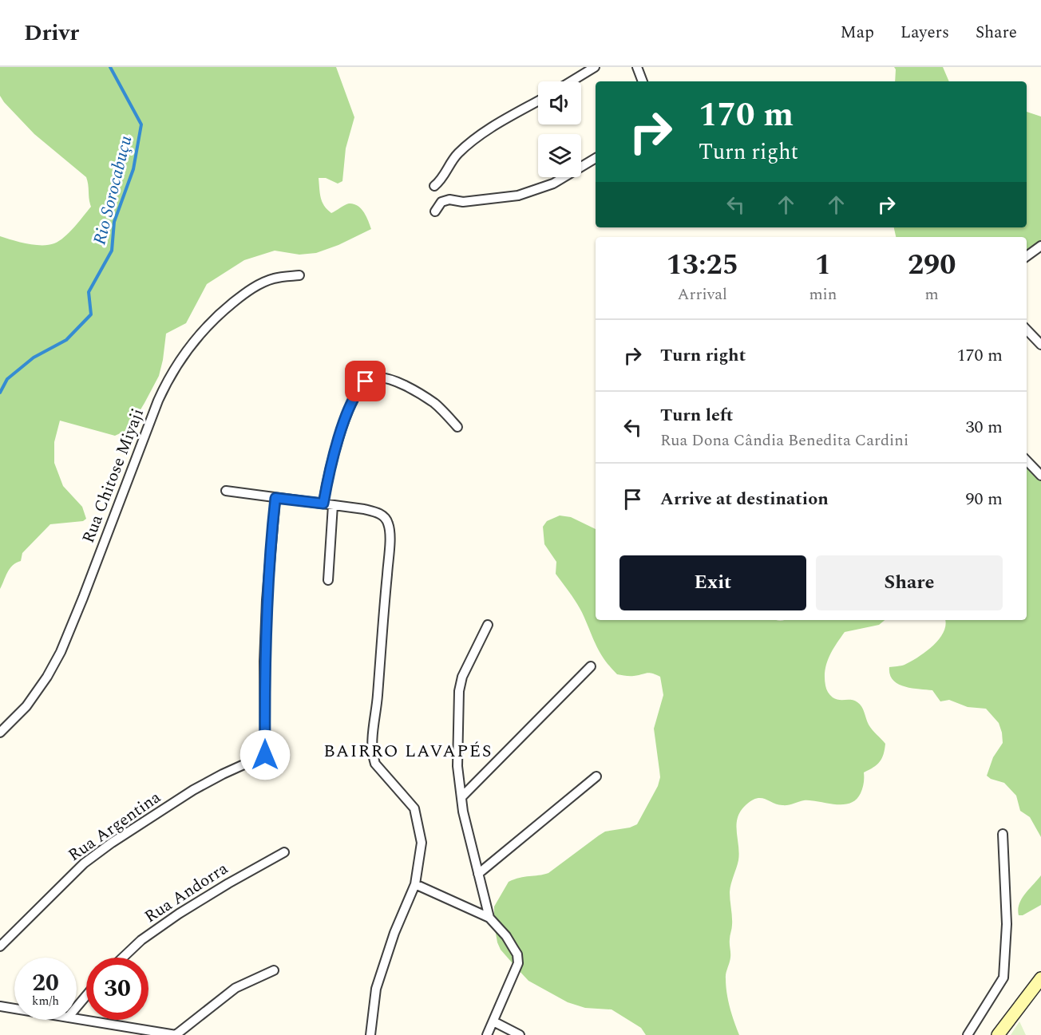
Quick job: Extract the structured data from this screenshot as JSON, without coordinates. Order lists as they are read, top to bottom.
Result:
{
  "streets": {
    "street": ["Rua Chitose Miyaji", "Rua Argentina", "Rua Andorra"]
  },
  "districts": ["BAIRRO LAVAPÉS"],
  "water": ["Rio Sorocabuçu"],
  "page": {
    "header": "Drivr",
    "nav": ["Map", "Layers", "Share"],
    "turn": ["170 m", "Turn right"],
    "eta": [
      "13:25",
      "Arrival",
      "1",
      "min",
      "290",
      "m"
    ],
    "list": [
      {
        "name": "Turn right",
        "value": "170 m"
      },
      {
        "name": "Turn left",
        "note": "Rua Dona Cândia Benedita Cardini",
        "value": "30 m"
      },
      {
        "name": "Arrive at destination",
        "value": "90 m"
      }
    ],
    "buttons": ["Exit", "Share"],
    "speed": "20 km/h",
    "limit": "30"
  }
}
